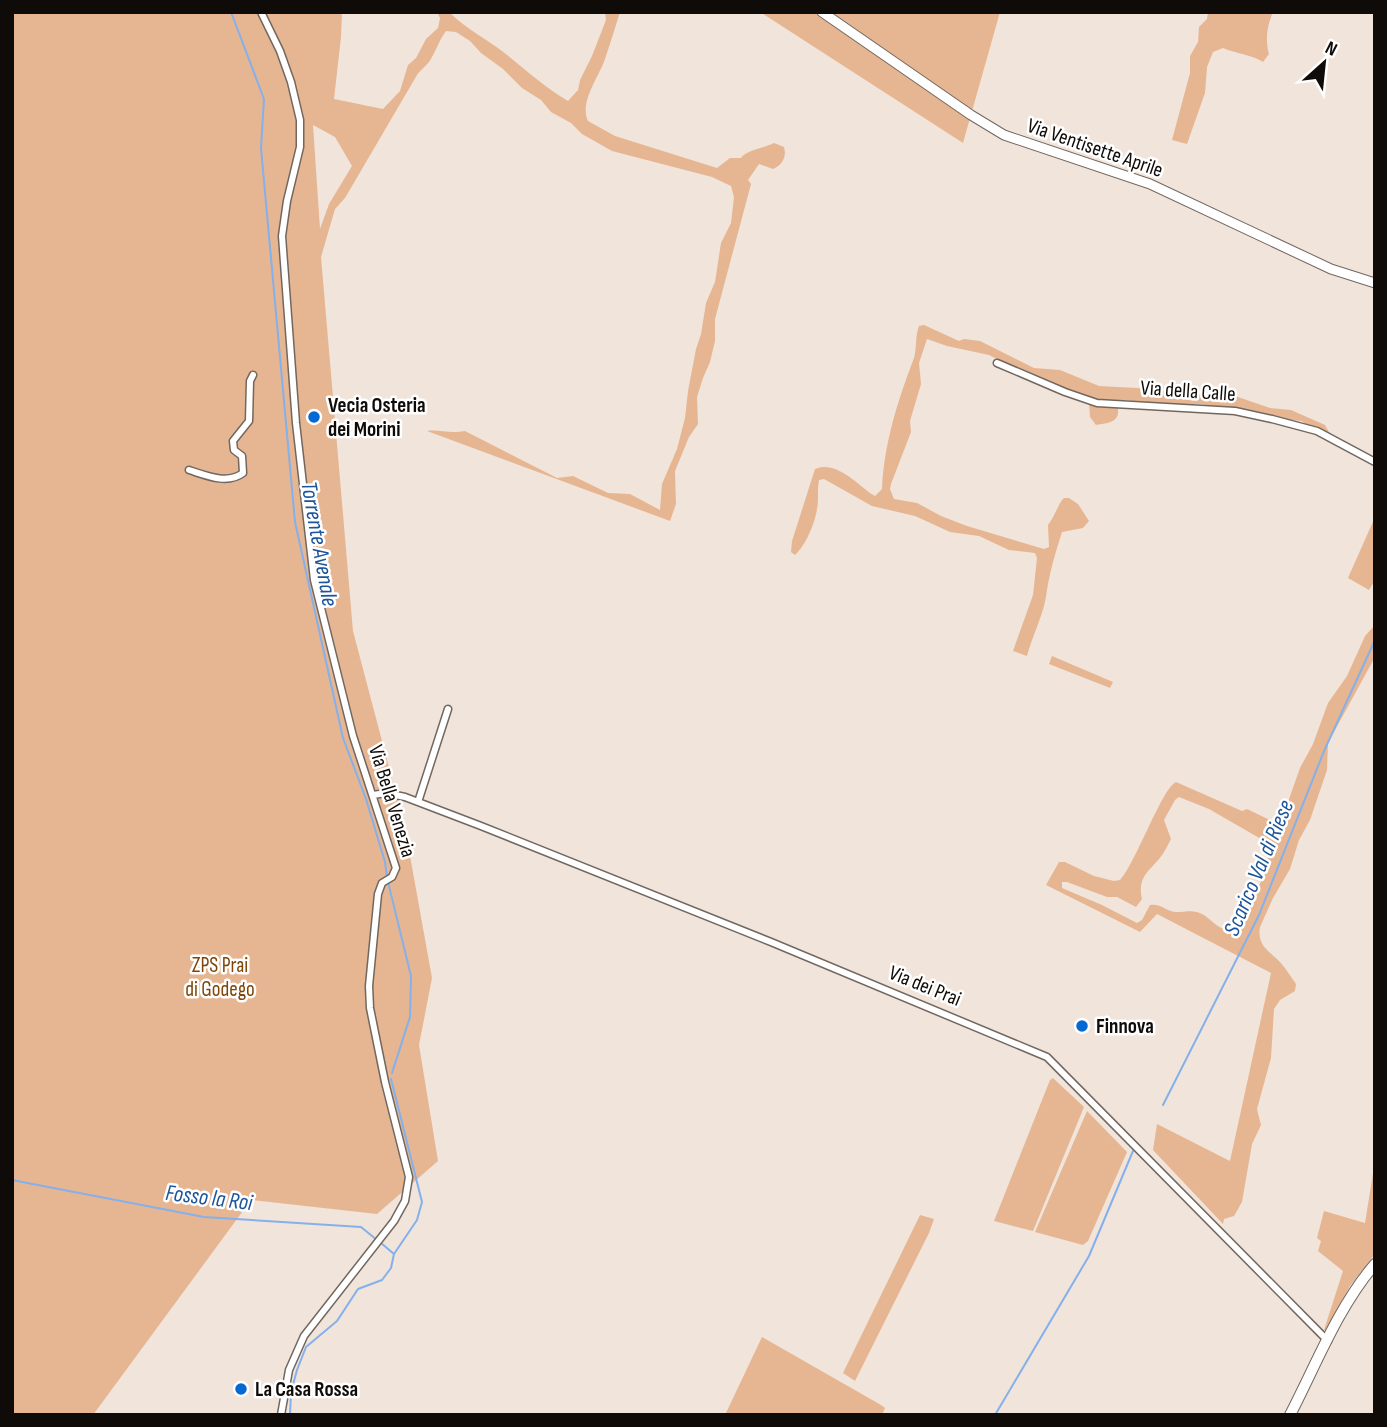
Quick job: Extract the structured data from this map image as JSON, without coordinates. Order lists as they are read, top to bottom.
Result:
{
  "streets": {
    "main road": ["Via Ventisette Aprile"],
    "street": ["Via della Calle", "Via Bella Venezia", "Via dei Prai"]
  },
  "crossings": [
    ["Via Bella Venezia", "Via dei Prai"]
  ],
  "water": ["Torrente Avenale", "Scarico Val di Riese", "Fosso la Roi"],
  "parks": ["ZPS Prai di Godego"],
  "places": ["Vecia Osteria dei Morini", "Finnova", "La Casa Rossa"],
  "north": "top right"
}
